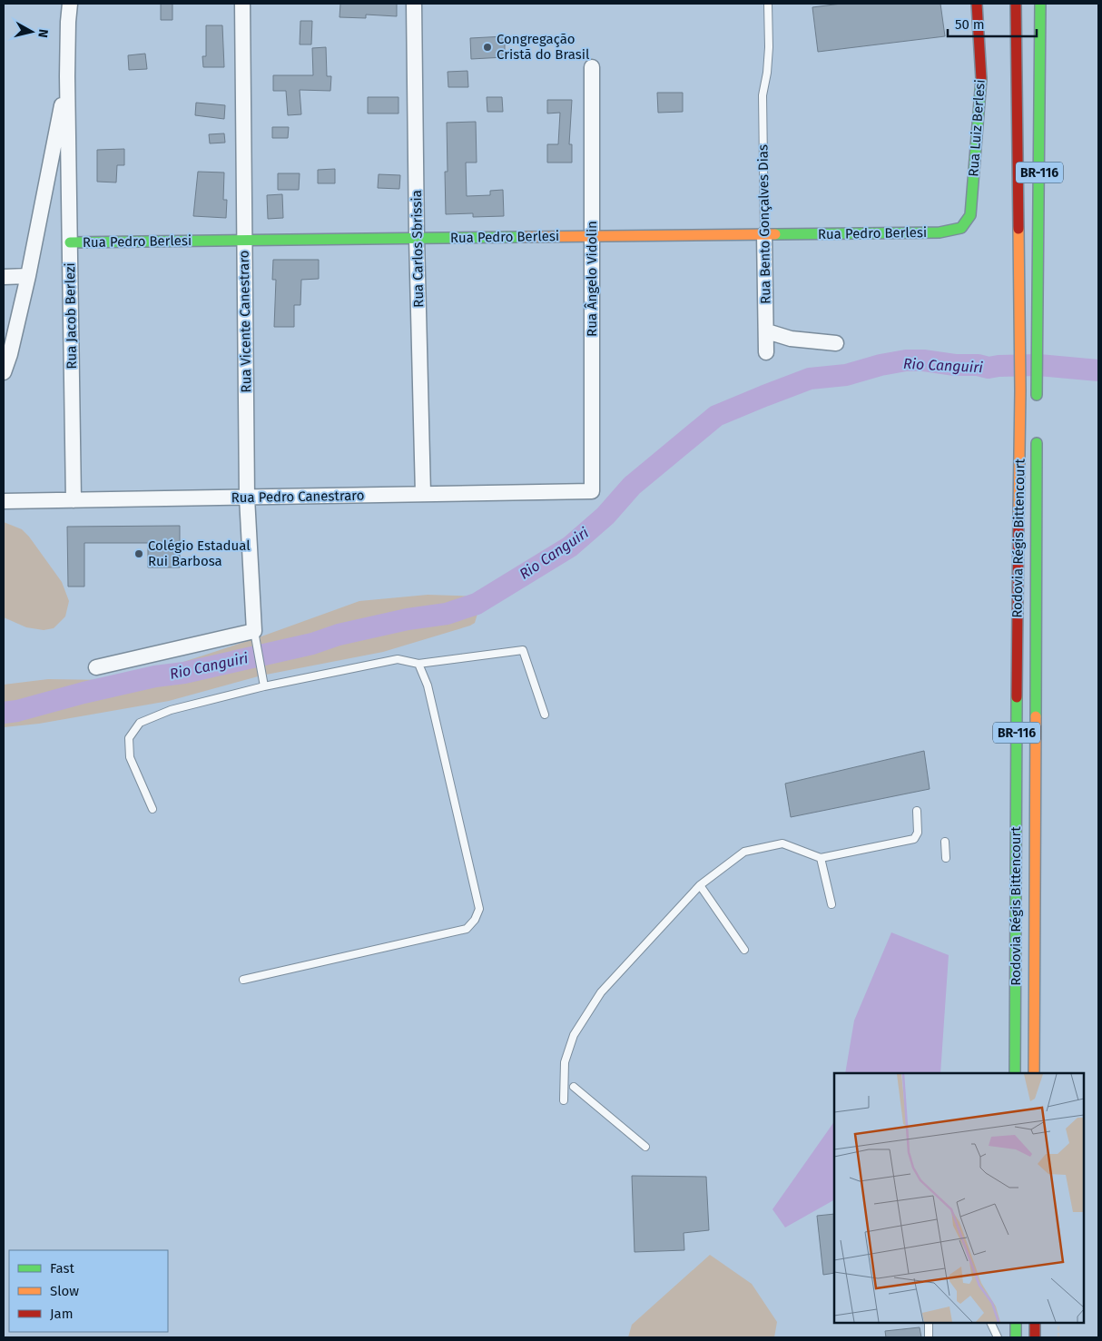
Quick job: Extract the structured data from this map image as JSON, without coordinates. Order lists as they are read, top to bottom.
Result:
{
  "streets": {
    "main road": [
      "Rua Luiz Berlesi",
      "BR-116",
      "Rua Pedro Berlesi",
      "Rodovia Régis Bittencourt"
    ],
    "street": [
      "Rua Bento Gonçalves Dias",
      "Rua Carlos Sbrissia",
      "Rua Ângelo Vidolin",
      "Rua Jacob Berlezi",
      "Rua Vicente Canestraro",
      "Rua Pedro Canestraro"
    ]
  },
  "crossings": [
    ["Rua Luiz Berlesi", "Rua Pedro Berlesi"],
    ["Rua Bento Gonçalves Dias", "Rua Pedro Berlesi"],
    ["Rua Pedro Berlesi", "Rua Carlos Sbrissia"],
    ["Rua Pedro Berlesi", "Rua Ângelo Vidolin"],
    ["Rua Pedro Berlesi", "Rua Jacob Berlezi"],
    ["Rua Pedro Berlesi", "Rua Vicente Canestraro"],
    ["Rua Carlos Sbrissia", "Rua Pedro Canestraro"],
    ["Rua Ângelo Vidolin", "Rua Pedro Canestraro"],
    ["Rua Jacob Berlezi", "Rua Pedro Canestraro"],
    ["Rua Vicente Canestraro", "Rua Pedro Canestraro"]
  ],
  "water": ["Rio Canguiri"],
  "places": ["Congregação Cristã do Brasil", "Colégio Estadual Rui Barbosa"],
  "legend": ["Fast", "Slow", "Jam"],
  "scale_bar": "50 m",
  "north": "right"
}
